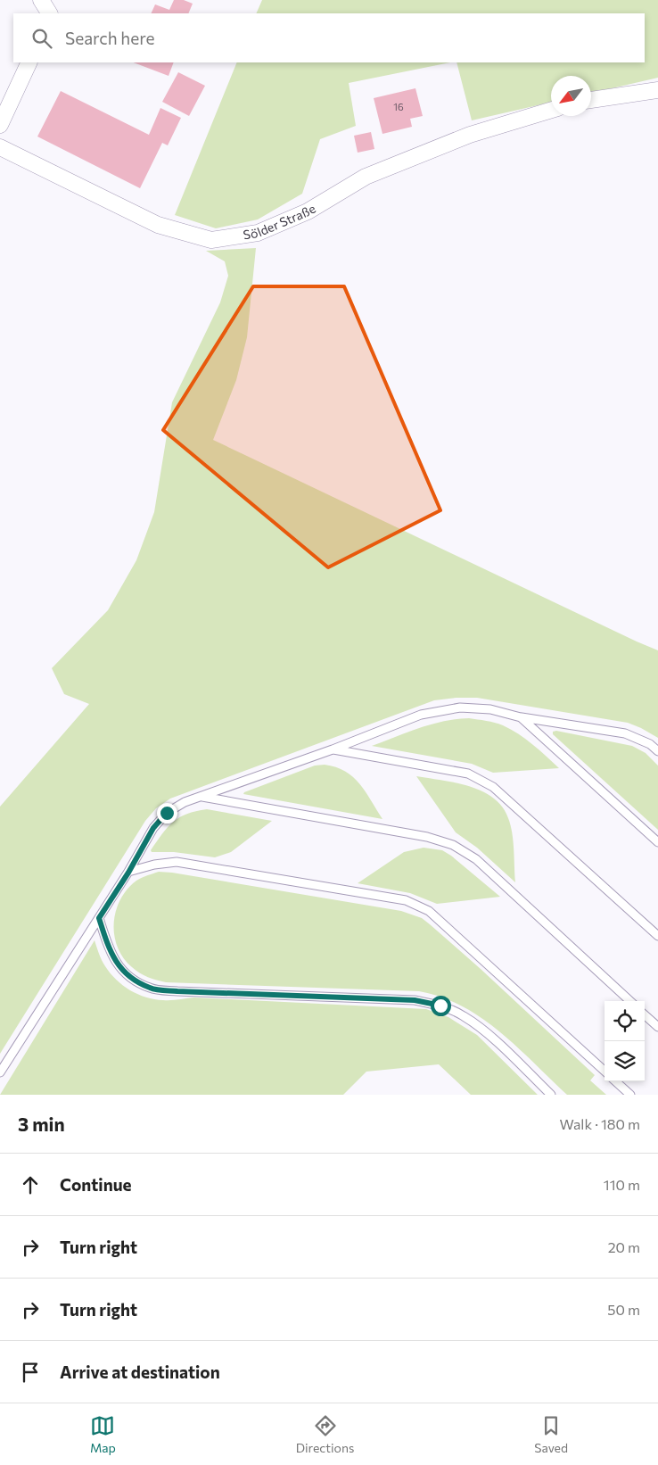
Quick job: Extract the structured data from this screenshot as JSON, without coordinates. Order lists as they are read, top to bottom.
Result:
{
  "streets": {
    "street": ["Sölder Straße"]
  },
  "house_numbers": ["16"],
  "north": "bottom left",
  "page": {
    "search": "Search here",
    "heading": ["3 min", "Walk · 180 m"],
    "list": [
      ["Continue", "110 m"],
      ["Turn right", "20 m"],
      ["Turn right", "50 m"],
      "Arrive at destination"
    ],
    "nav": ["Map", "Directions", "Saved"]
  }
}
